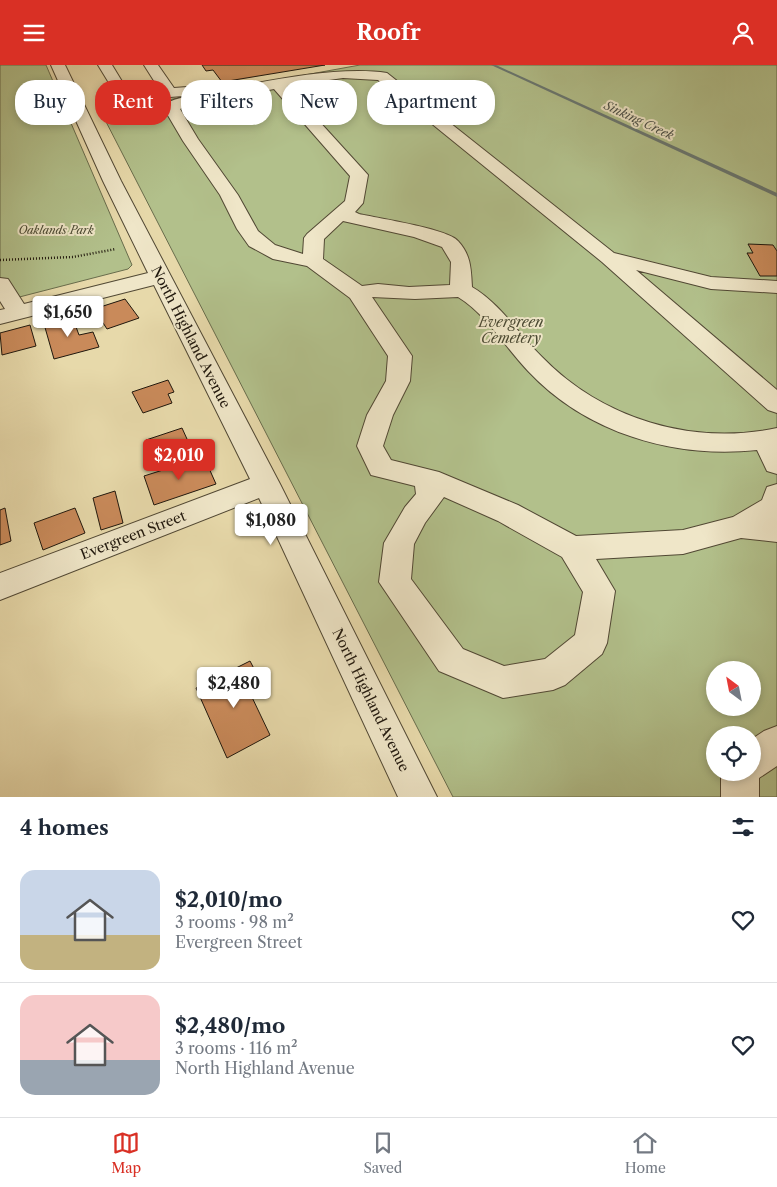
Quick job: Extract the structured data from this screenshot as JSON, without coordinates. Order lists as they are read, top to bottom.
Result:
{
  "streets": {
    "street": ["North Highland Avenue", "Evergreen Street"]
  },
  "crossings": [
    ["North Highland Avenue", "Evergreen Street"]
  ],
  "water": ["Sinking Creek"],
  "parks": ["Oaklands Park", "Evergreen Cemetery"],
  "north": "top left",
  "page": {
    "header": "Roofr",
    "chip": [
      "Buy",
      "Rent",
      "Filters",
      "New",
      "Apartment"
    ],
    "price": [
      "$1,650",
      "$2,010",
      "$1,080",
      "$2,480"
    ],
    "heading": "4 homes",
    "list": [
      {
        "name": "$2,010/mo",
        "note": "3 rooms · 98 m² · Evergreen Street"
      },
      {
        "name": "$2,480/mo",
        "note": "3 rooms · 116 m² · North Highland Avenue"
      }
    ],
    "tabs": ["Map", "Saved", "Home"]
  }
}
